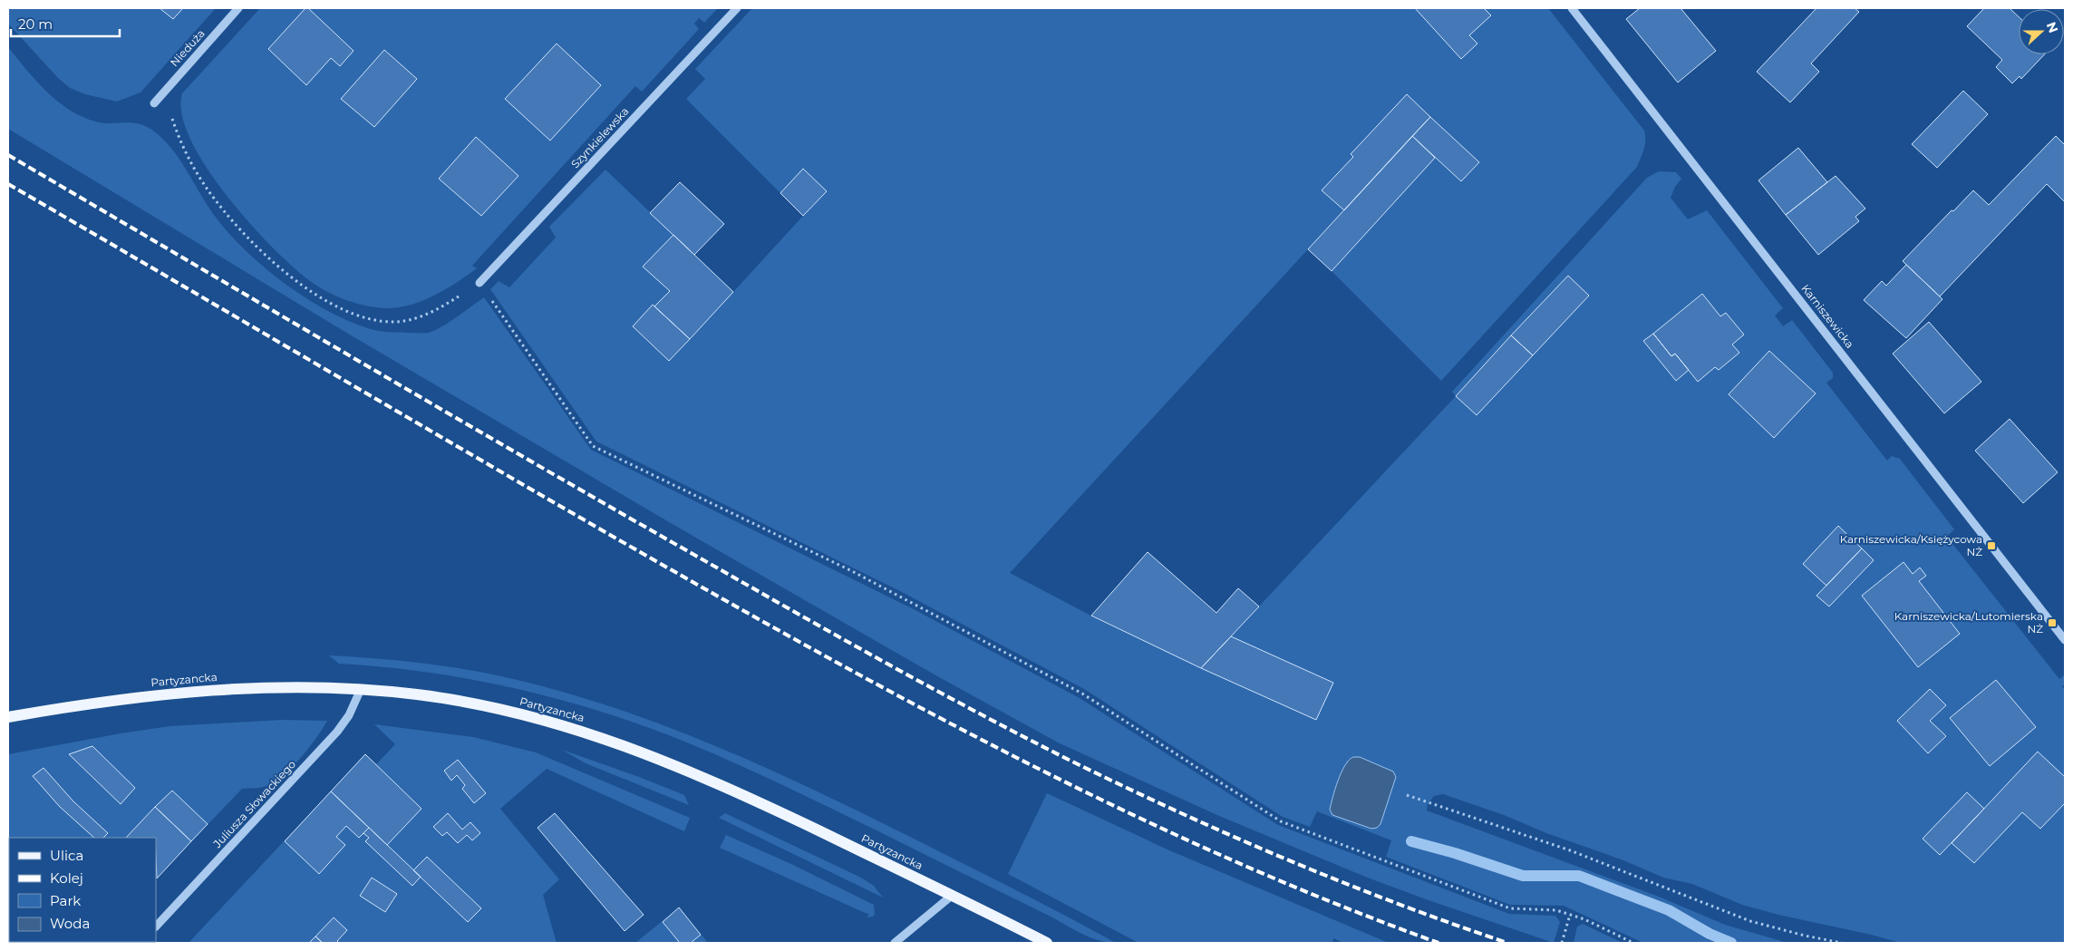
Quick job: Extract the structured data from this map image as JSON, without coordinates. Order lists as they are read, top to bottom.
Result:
{
  "streets": {
    "main road": ["Partyzancka"],
    "street": [
      "Nieduża",
      "Szynkielewska",
      "Karniszewicka",
      "Juliusza Słowackiego"
    ]
  },
  "crossings": [
    ["Partyzancka", "Juliusza Słowackiego"]
  ],
  "places": {
    "transit": ["Karniszewicka/Księżycowa NŻ", "Karniszewicka/Lutomierska NŻ"]
  },
  "legend": [
    "Ulica",
    "Kolej",
    "Park",
    "Woda"
  ],
  "scale_bar": "20 m",
  "north": "right"
}
